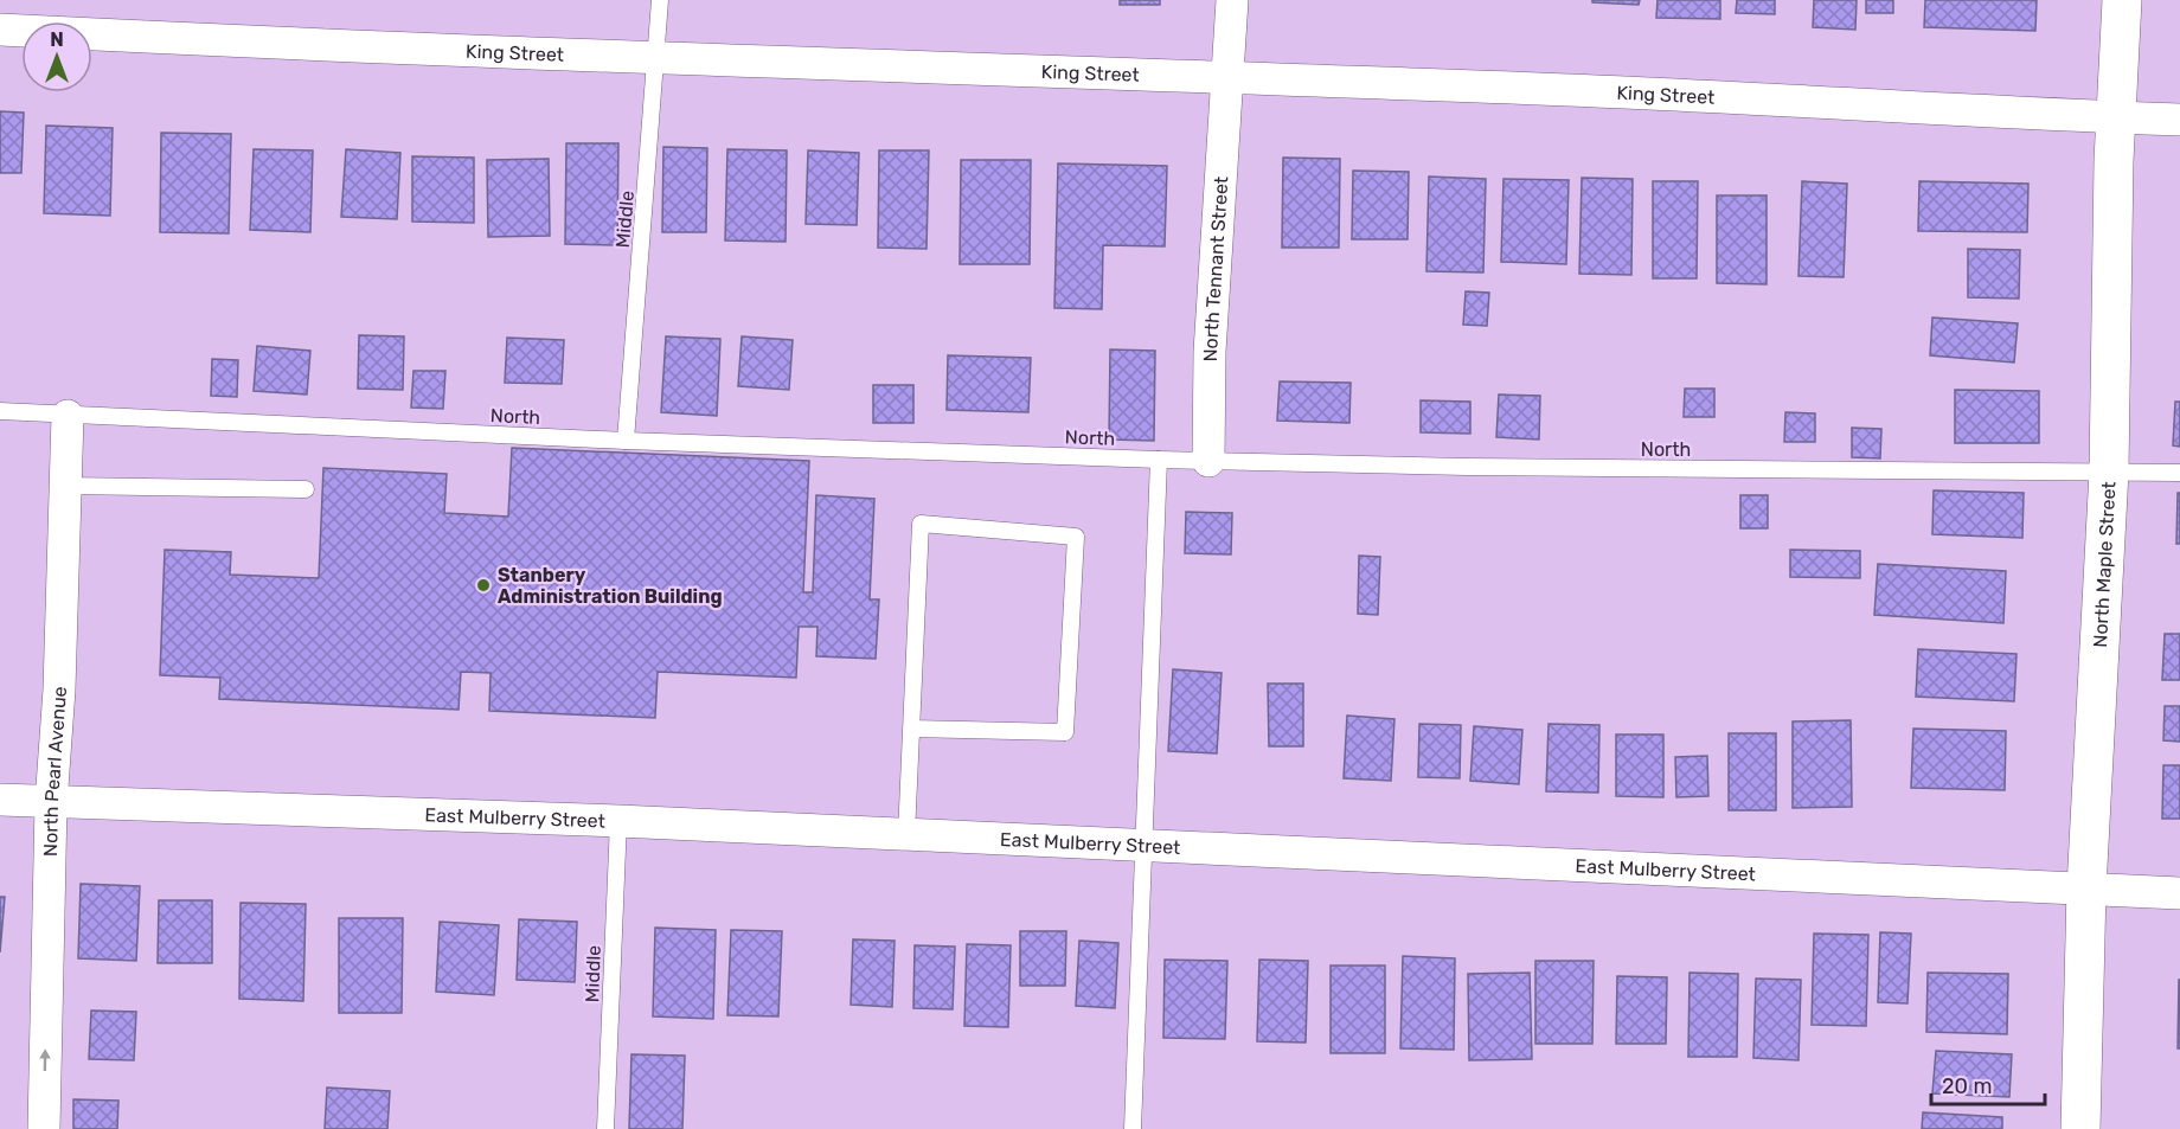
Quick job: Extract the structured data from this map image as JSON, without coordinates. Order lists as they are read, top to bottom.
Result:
{
  "streets": {
    "street": [
      "King Street",
      "North Tennant Street",
      "North Maple Street",
      "North Pearl Avenue",
      "East Mulberry Street"
    ],
    "lane": ["Middle", "North"]
  },
  "crossings": [
    ["King Street", "Middle"],
    ["King Street", "North Tennant Street"],
    ["King Street", "North Maple Street"],
    ["Middle", "North"],
    ["Middle", "East Mulberry Street"],
    ["North Tennant Street", "North"],
    ["North", "North Maple Street"],
    ["North", "North Pearl Avenue"],
    ["North Maple Street", "East Mulberry Street"],
    ["North Pearl Avenue", "East Mulberry Street"]
  ],
  "one_way": ["North Pearl Avenue"],
  "places": ["Stanbery Administration Building"],
  "scale_bar": "20 m",
  "north": "top"
}
